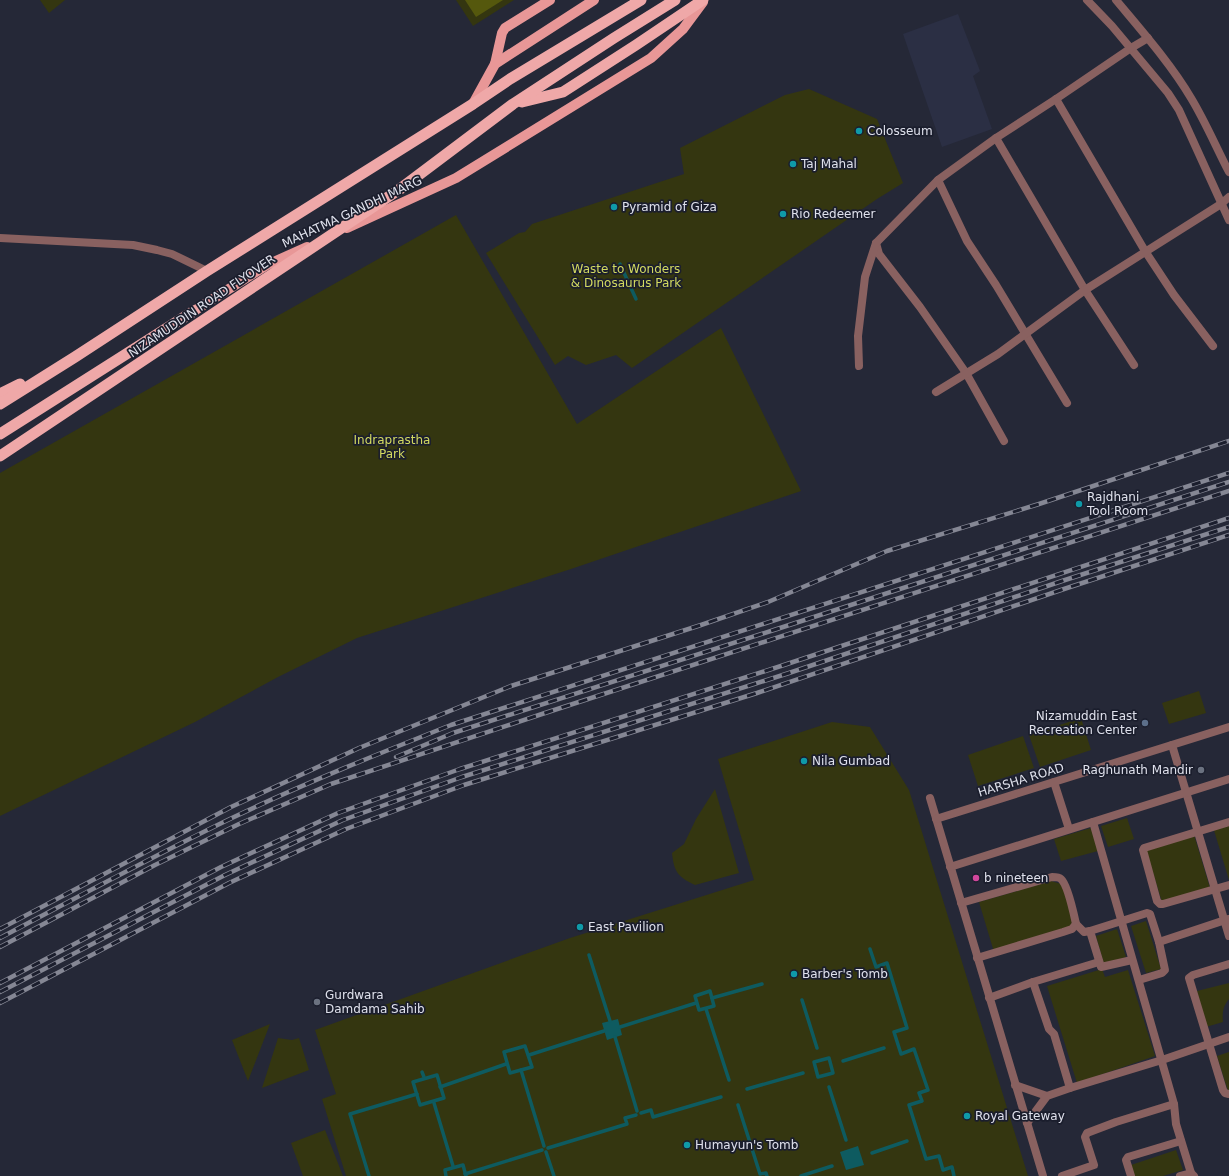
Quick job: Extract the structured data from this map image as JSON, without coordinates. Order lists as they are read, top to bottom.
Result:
{
  "streets": {
    "highway": ["MAHATMA GANDHI MARG", "NIZAMUDDIN ROAD FLYOVER"],
    "street": ["HARSHA ROAD"]
  },
  "parks": ["Waste to Wonders & Dinosaurus Park", "Indraprastha Park"],
  "places": [
    "Colosseum",
    "Taj Mahal",
    "Pyramid of Giza",
    "Rio Redeemer",
    "Rajdhani Tool Room",
    "Nizamuddin East Recreation Center",
    "Nila Gumbad",
    "Raghunath Mandir",
    "b nineteen",
    "East Pavilion",
    "Barber's Tomb",
    "Gurdwara Damdama Sahib",
    "Royal Gateway",
    "Humayun's Tomb"
  ]
}
